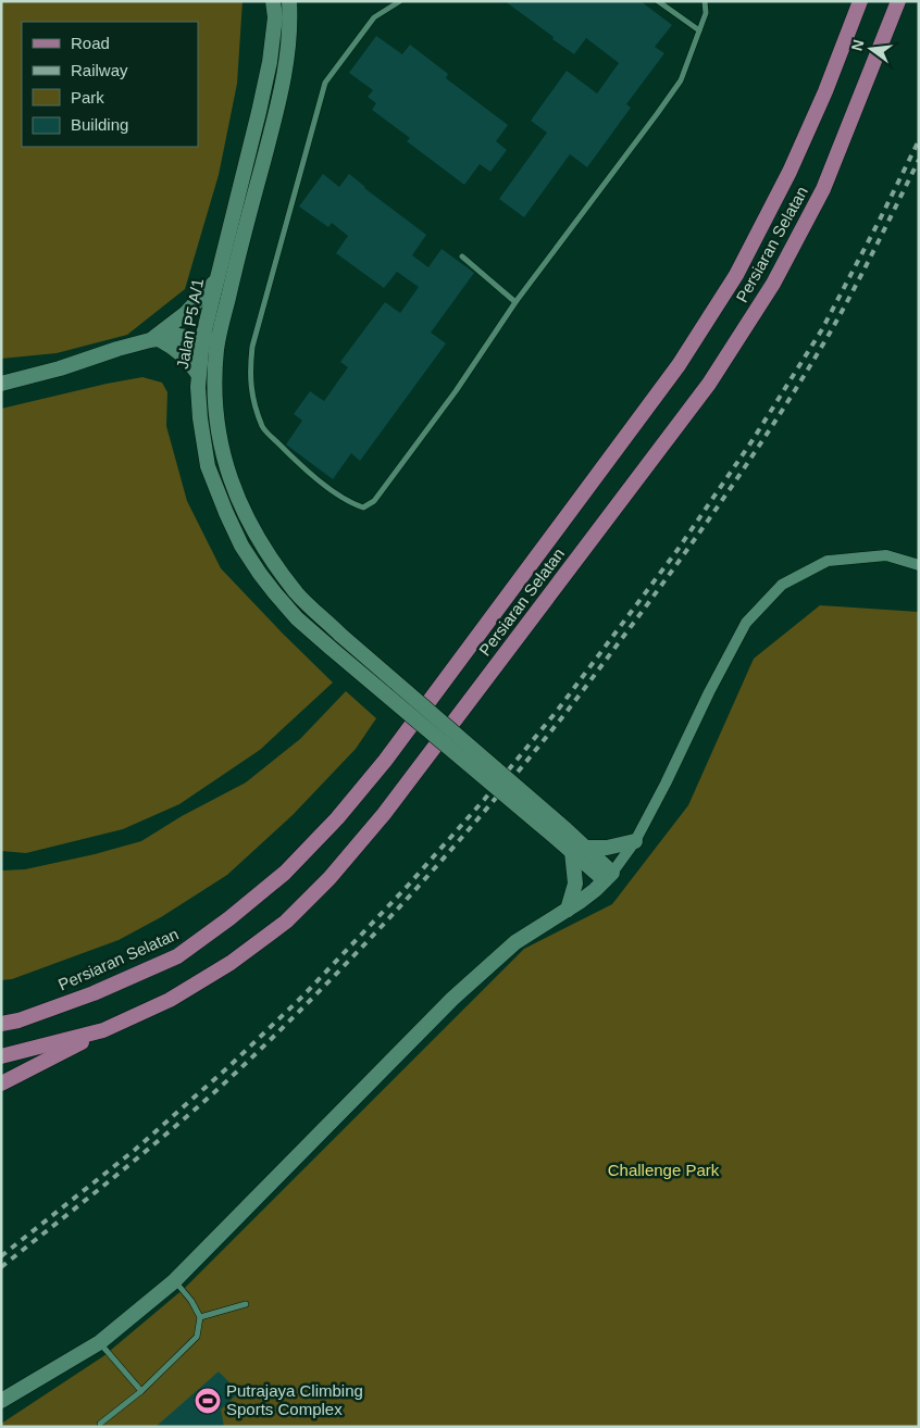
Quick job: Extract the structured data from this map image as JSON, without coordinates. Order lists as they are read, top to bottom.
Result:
{
  "streets": {
    "main road": ["Persiaran Selatan"],
    "street": ["Jalan P5 A/1"]
  },
  "parks": ["Challenge Park"],
  "places": {
    "sports": ["Putrajaya Climbing Sports Complex"]
  },
  "legend": [
    "Road",
    "Railway",
    "Park",
    "Building"
  ],
  "north": "left"
}
